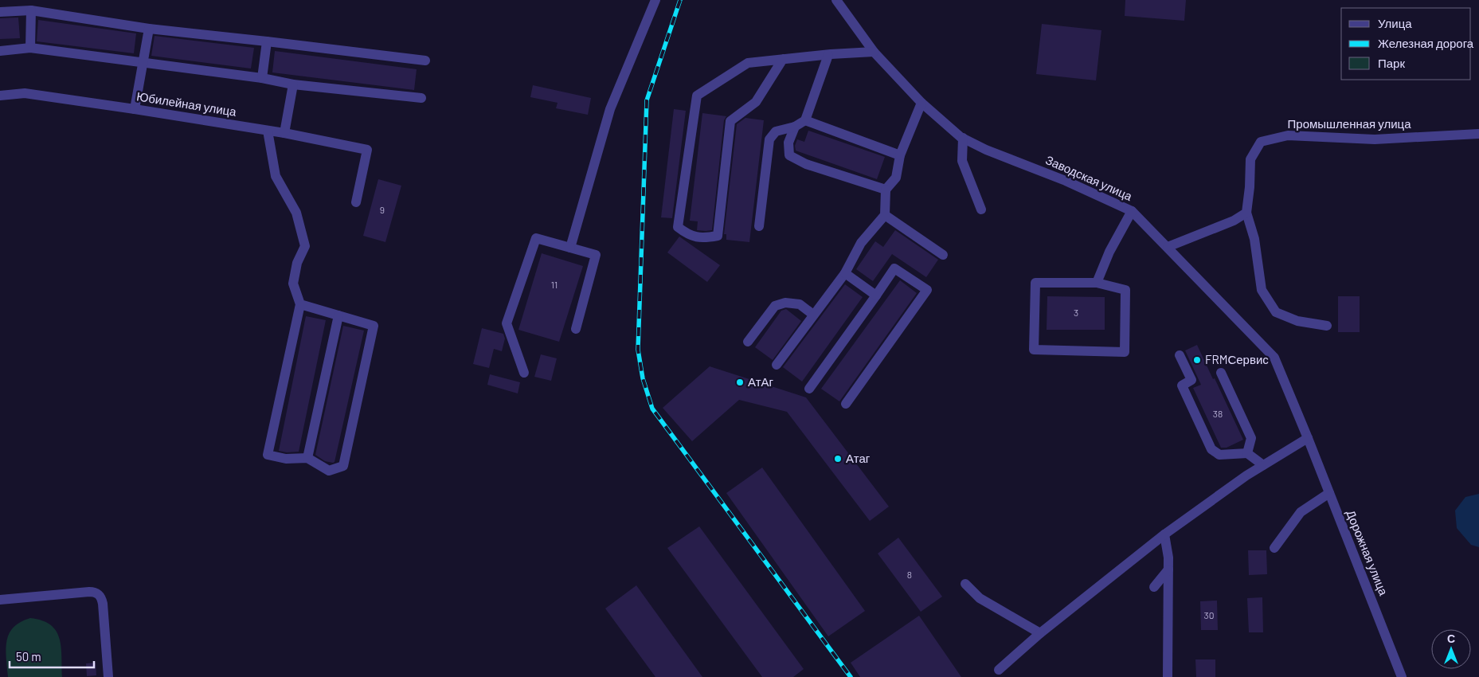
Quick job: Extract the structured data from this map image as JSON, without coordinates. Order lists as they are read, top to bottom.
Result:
{
  "streets": {
    "street": [
      "Юбилейная улица",
      "Промышленная улица",
      "Заводская улица",
      "Дорожная улица"
    ]
  },
  "crossings": [
    ["Заводская улица", "Дорожная улица"]
  ],
  "places": ["FRMСервис", "АтАг", "Атаг"],
  "house_numbers": [
    "9",
    "11",
    "3",
    "38",
    "8",
    "30"
  ],
  "legend": ["Улица", "Железная дорога", "Парк"],
  "scale_bar": "50 m",
  "north": "top"
}
